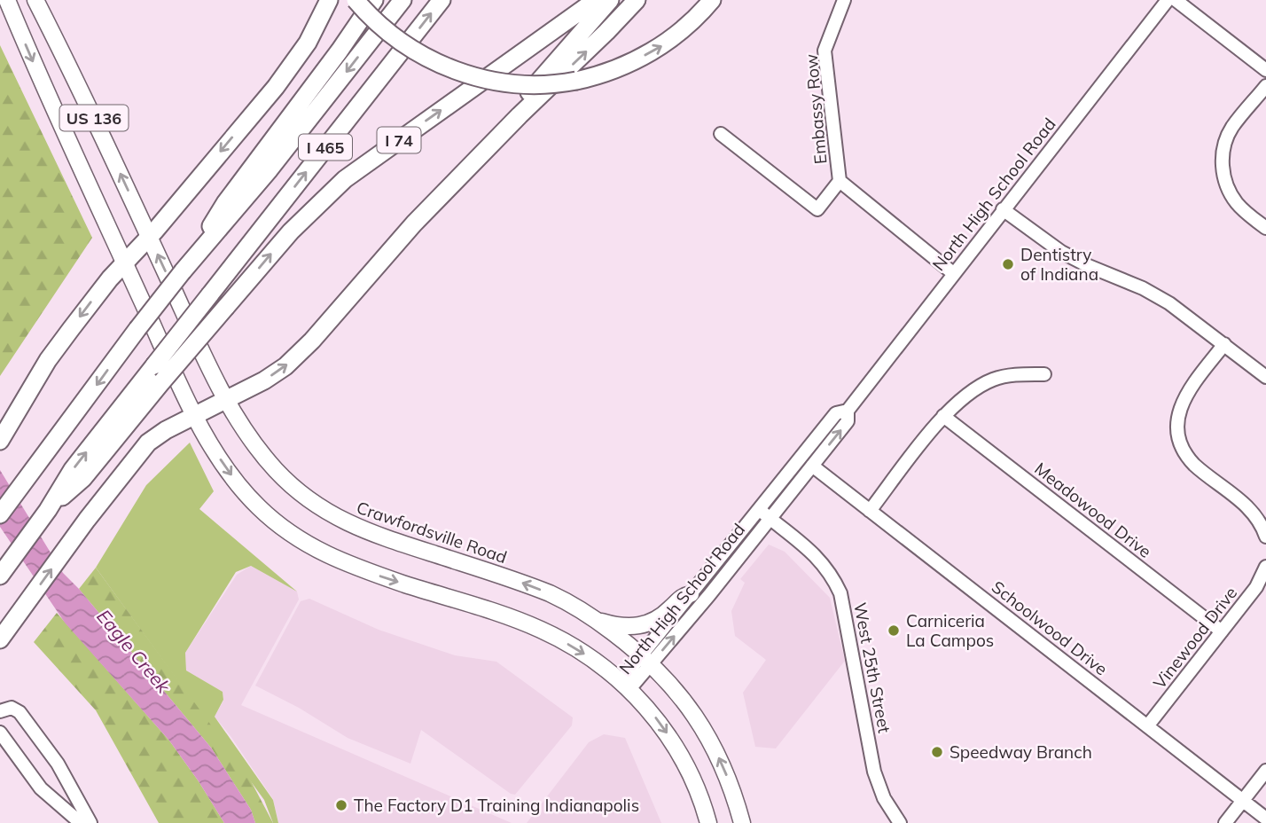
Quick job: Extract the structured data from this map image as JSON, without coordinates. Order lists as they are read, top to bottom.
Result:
{
  "streets": {
    "highway": ["I 74", "I 465"],
    "main road": ["US 136", "Crawfordsville Road"],
    "street": [
      "Embassy Row",
      "North High School Road",
      "Meadowood Drive",
      "Schoolwood Drive",
      "Vinewood Drive",
      "West 25th Street"
    ]
  },
  "crossings": [
    ["Embassy Row", "North High School Road"],
    ["I 74", "I 465"],
    ["North High School Road", "Crawfordsville Road"],
    ["North High School Road", "Schoolwood Drive"],
    ["North High School Road", "West 25th Street"],
    ["Meadowood Drive", "Vinewood Drive"],
    ["Schoolwood Drive", "Vinewood Drive"]
  ],
  "water": ["Eagle Creek"],
  "places": [
    "Dentistry of Indiana",
    "Carniceria La Campos",
    "Speedway Branch",
    "The Factory D1 Training Indianapolis"
  ]
}
